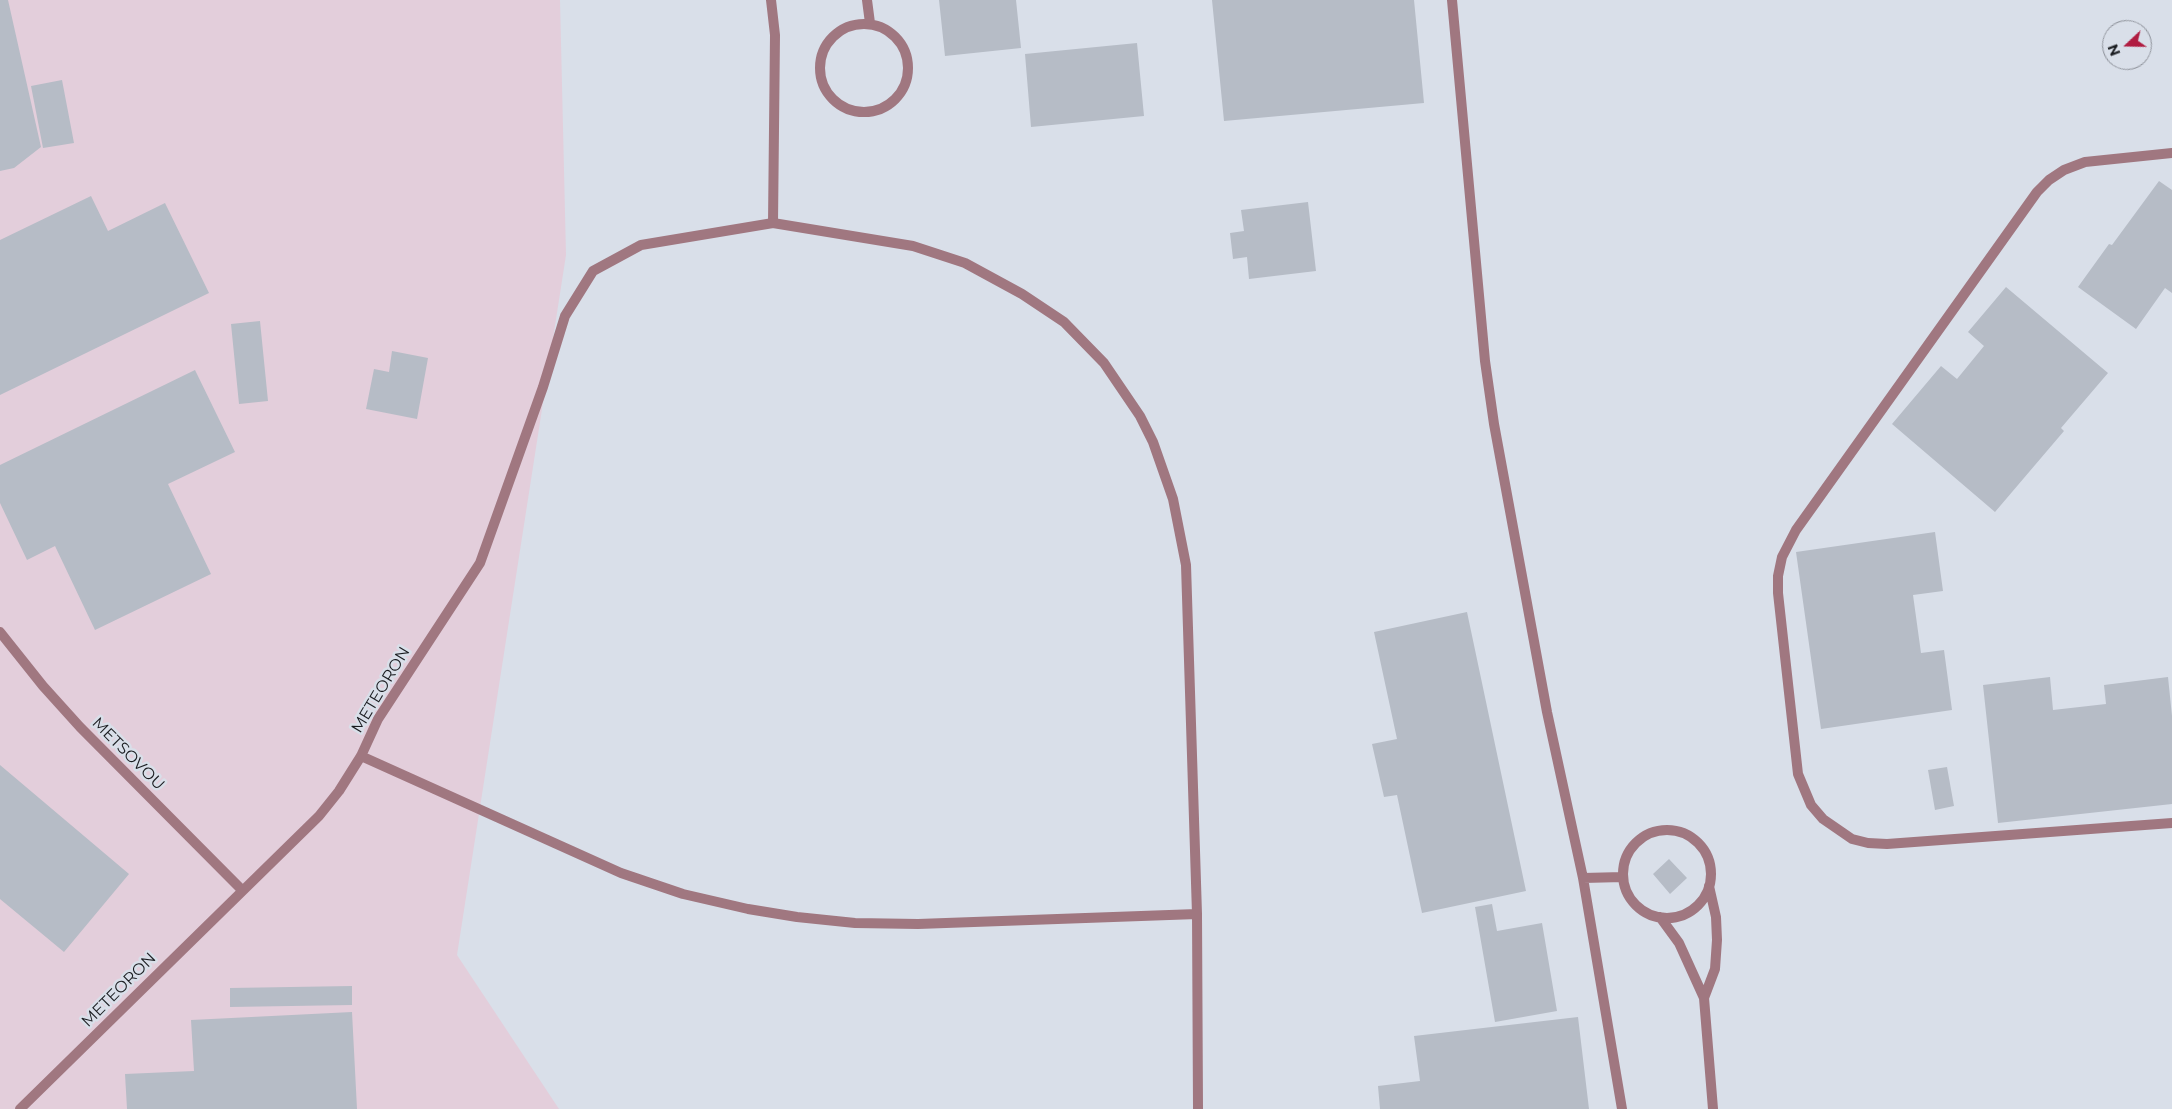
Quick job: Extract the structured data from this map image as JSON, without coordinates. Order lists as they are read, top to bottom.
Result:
{
  "streets": {
    "street": ["METEORON", "METSOVOU"]
  },
  "crossings": [
    ["METEORON", "METSOVOU"]
  ],
  "north": "left"
}
